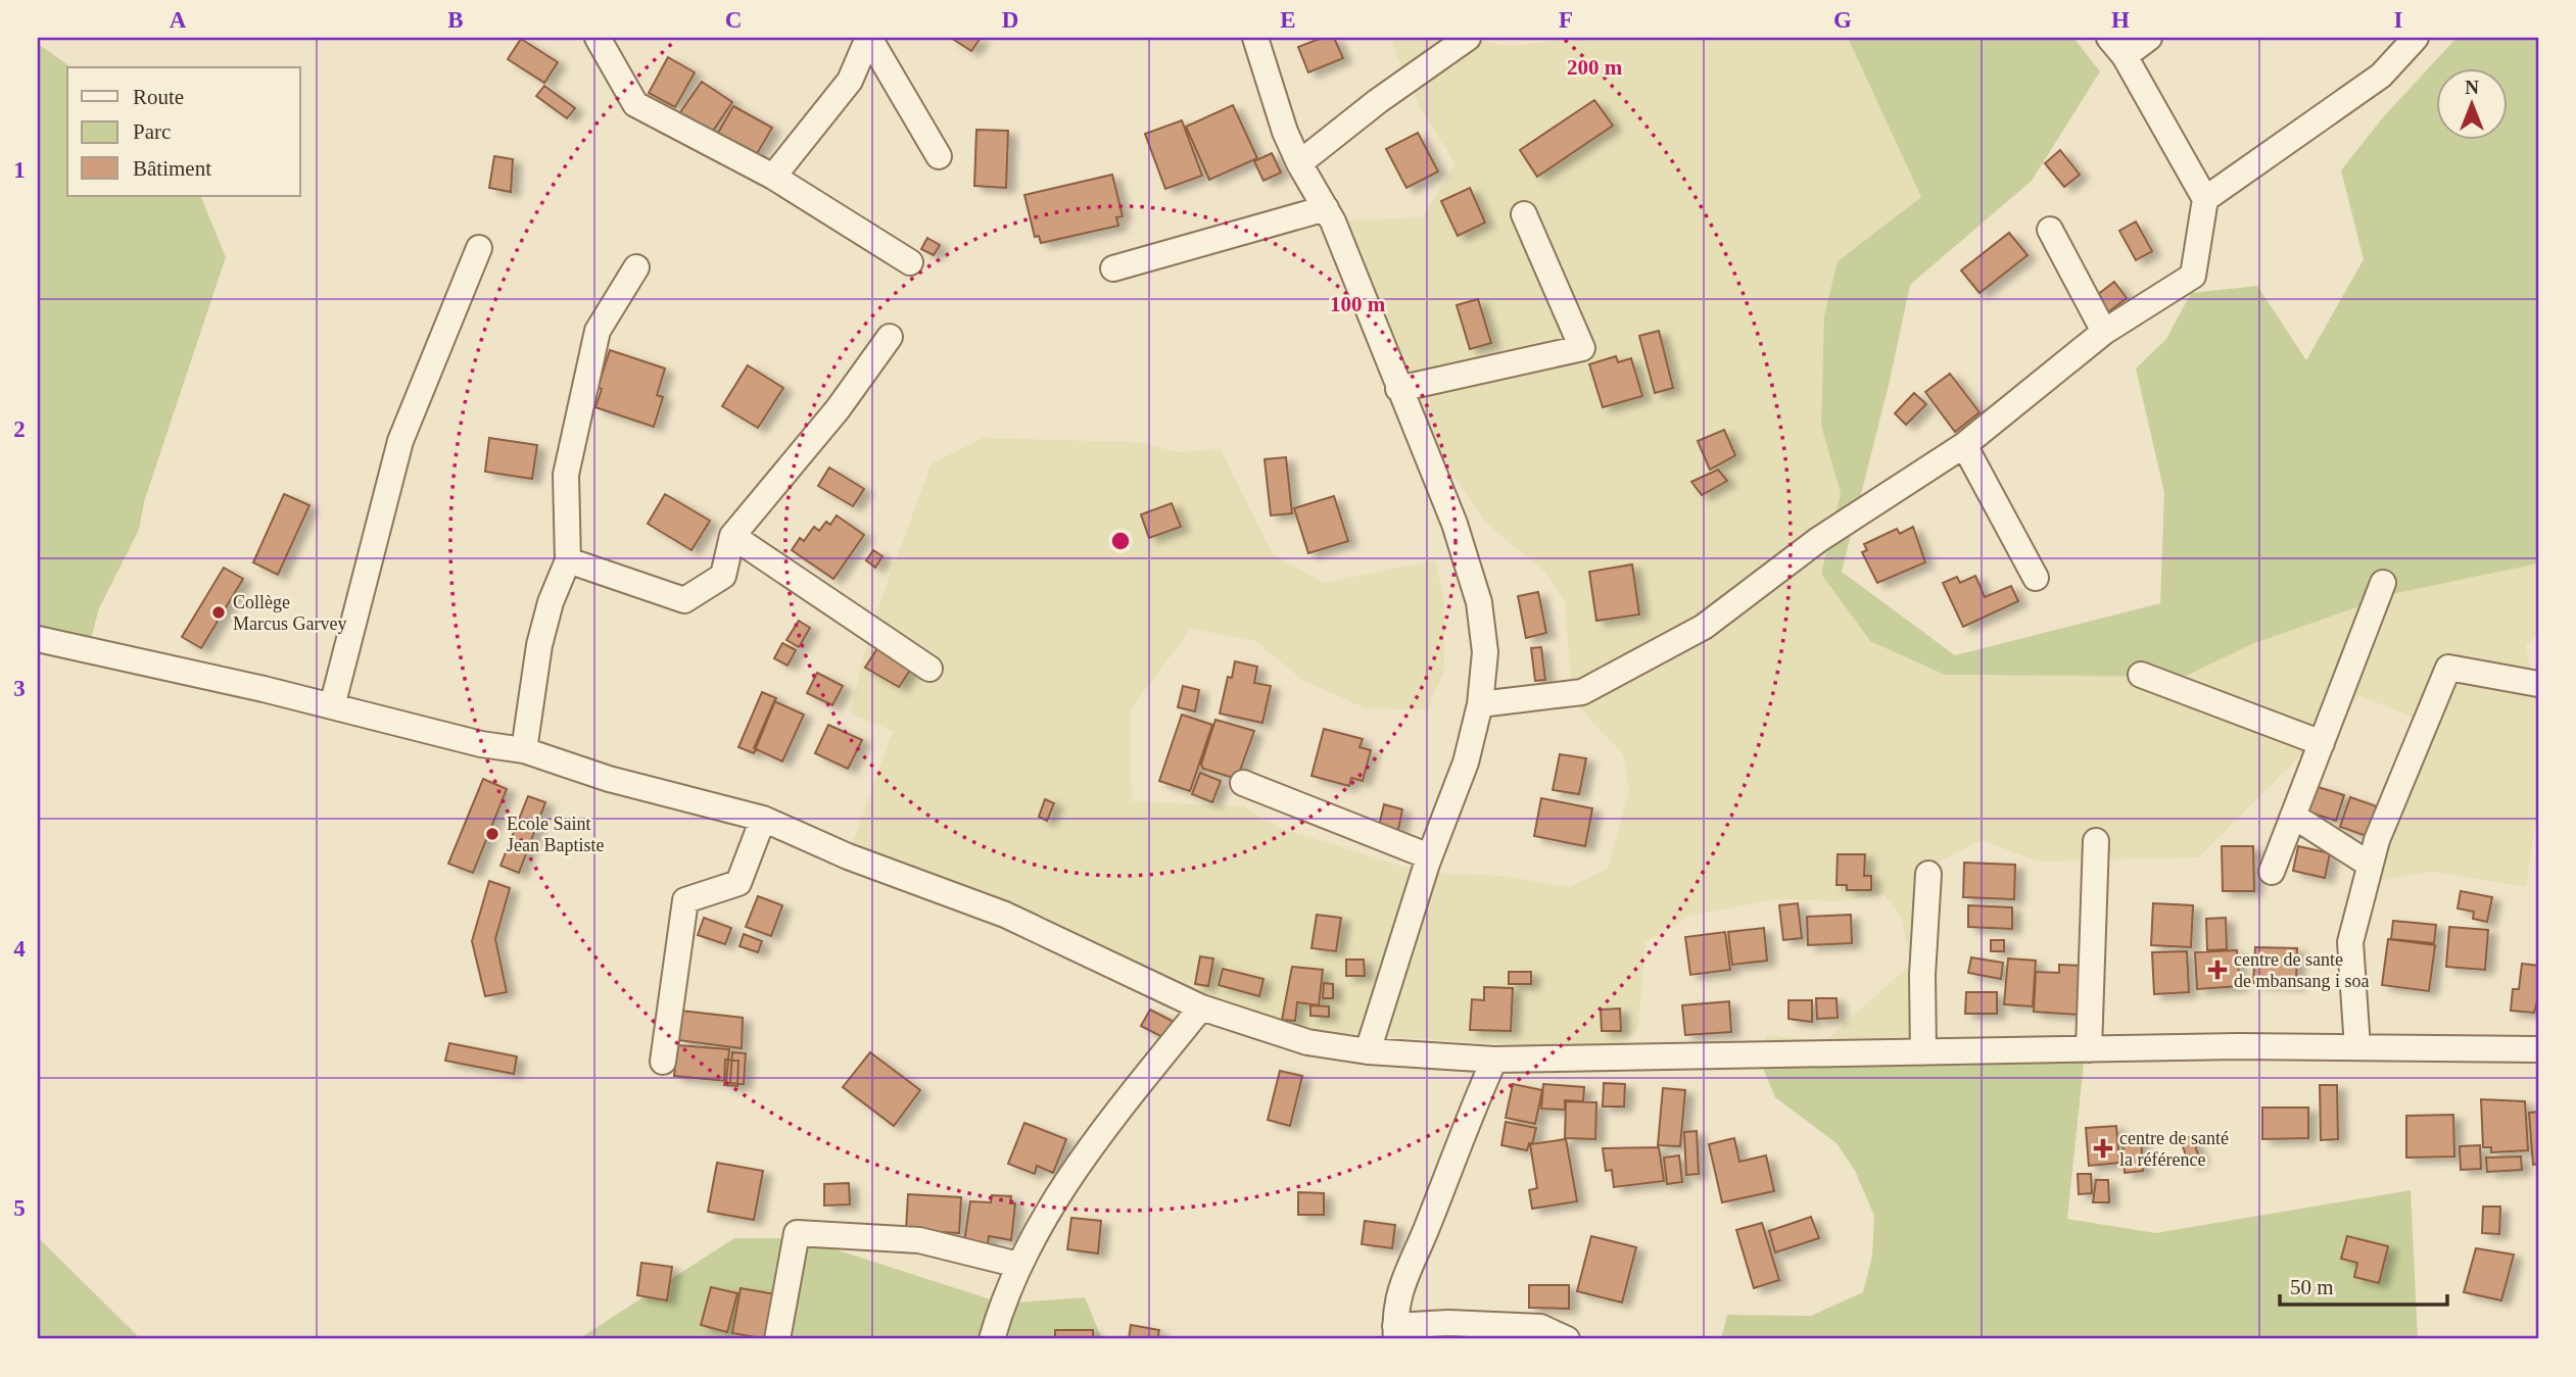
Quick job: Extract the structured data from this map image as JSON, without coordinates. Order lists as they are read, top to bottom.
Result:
{
  "places": {
    "other": ["Collège Marcus Garvey", "Ecole Saint Jean Baptiste"],
    "health": ["centre de sante de mbansang i soa", "centre de santé la référence"]
  },
  "legend": ["Route", "Parc", "Bâtiment"],
  "scale_bar": "50 m",
  "north": "top",
  "grid": {
    "columns": [
      "A",
      "B",
      "C",
      "D",
      "E",
      "F",
      "G",
      "H",
      "I"
    ],
    "rows": [
      "1",
      "2",
      "3",
      "4",
      "5"
    ]
  },
  "rings": ["200 m", "100 m"]
}
